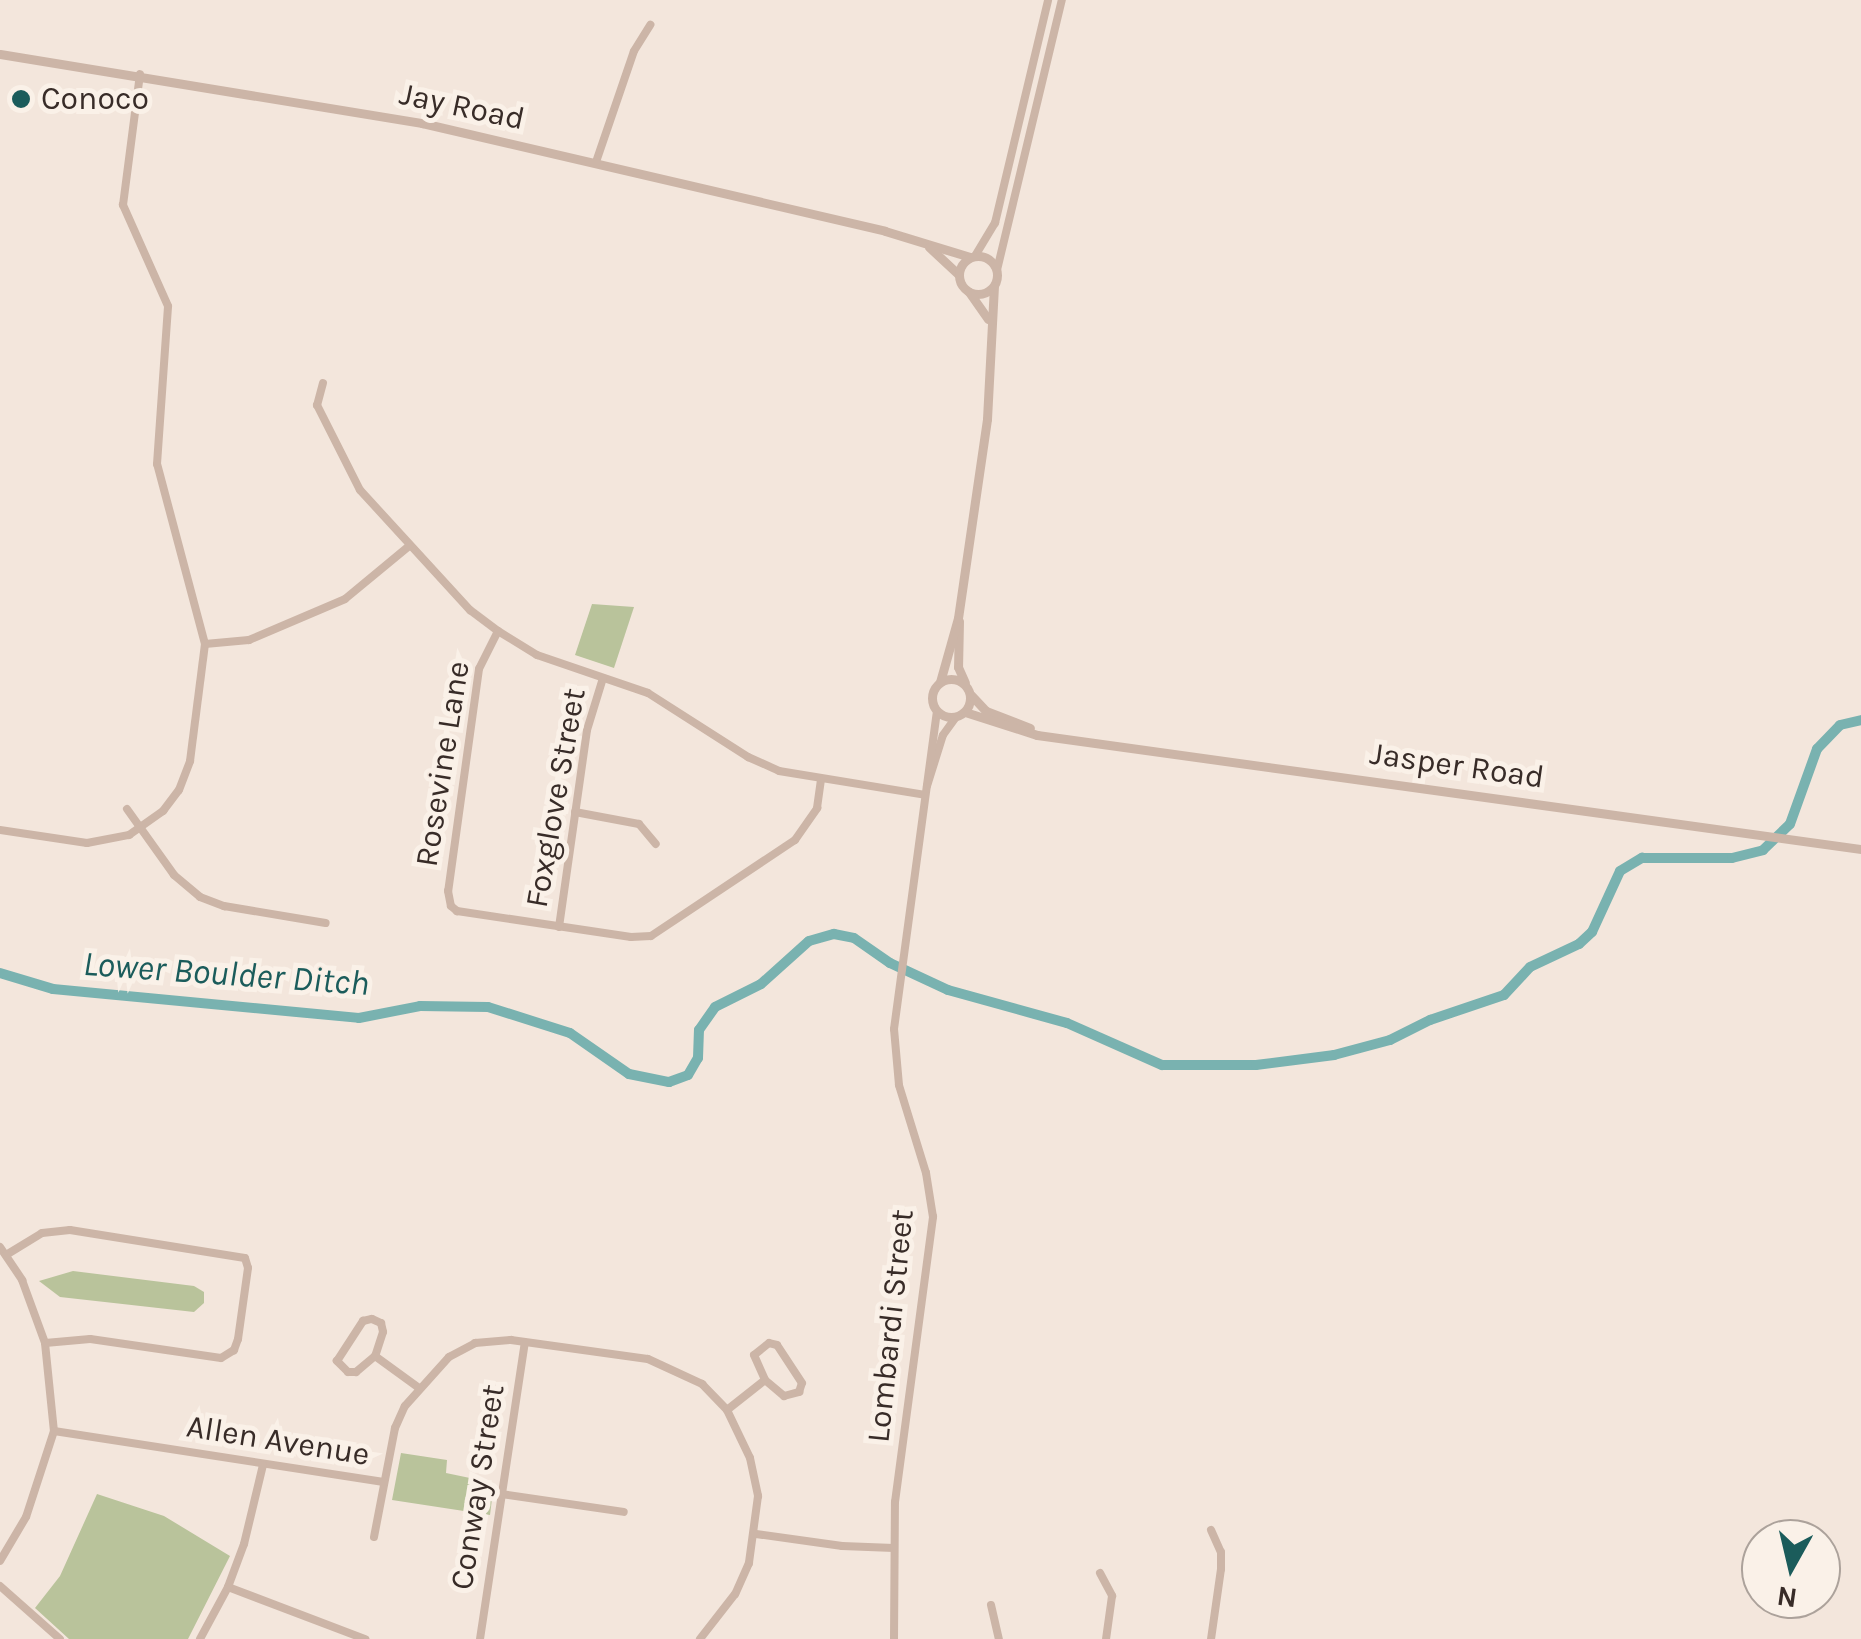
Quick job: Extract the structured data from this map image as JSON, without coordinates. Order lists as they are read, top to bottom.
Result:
{
  "streets": {
    "street": [
      "Jay Road",
      "Rosevine Lane",
      "Jasper Road",
      "Foxglove Street",
      "Lombardi Street",
      "Allen Avenue",
      "Conway Street"
    ]
  },
  "crossings": [
    ["Rosevine Lane", "Foxglove Street"],
    ["Jasper Road", "Lombardi Street"],
    ["Allen Avenue", "Conway Street"]
  ],
  "water": ["Lower Boulder Ditch"],
  "places": ["Conoco"],
  "north": "bottom"
}
